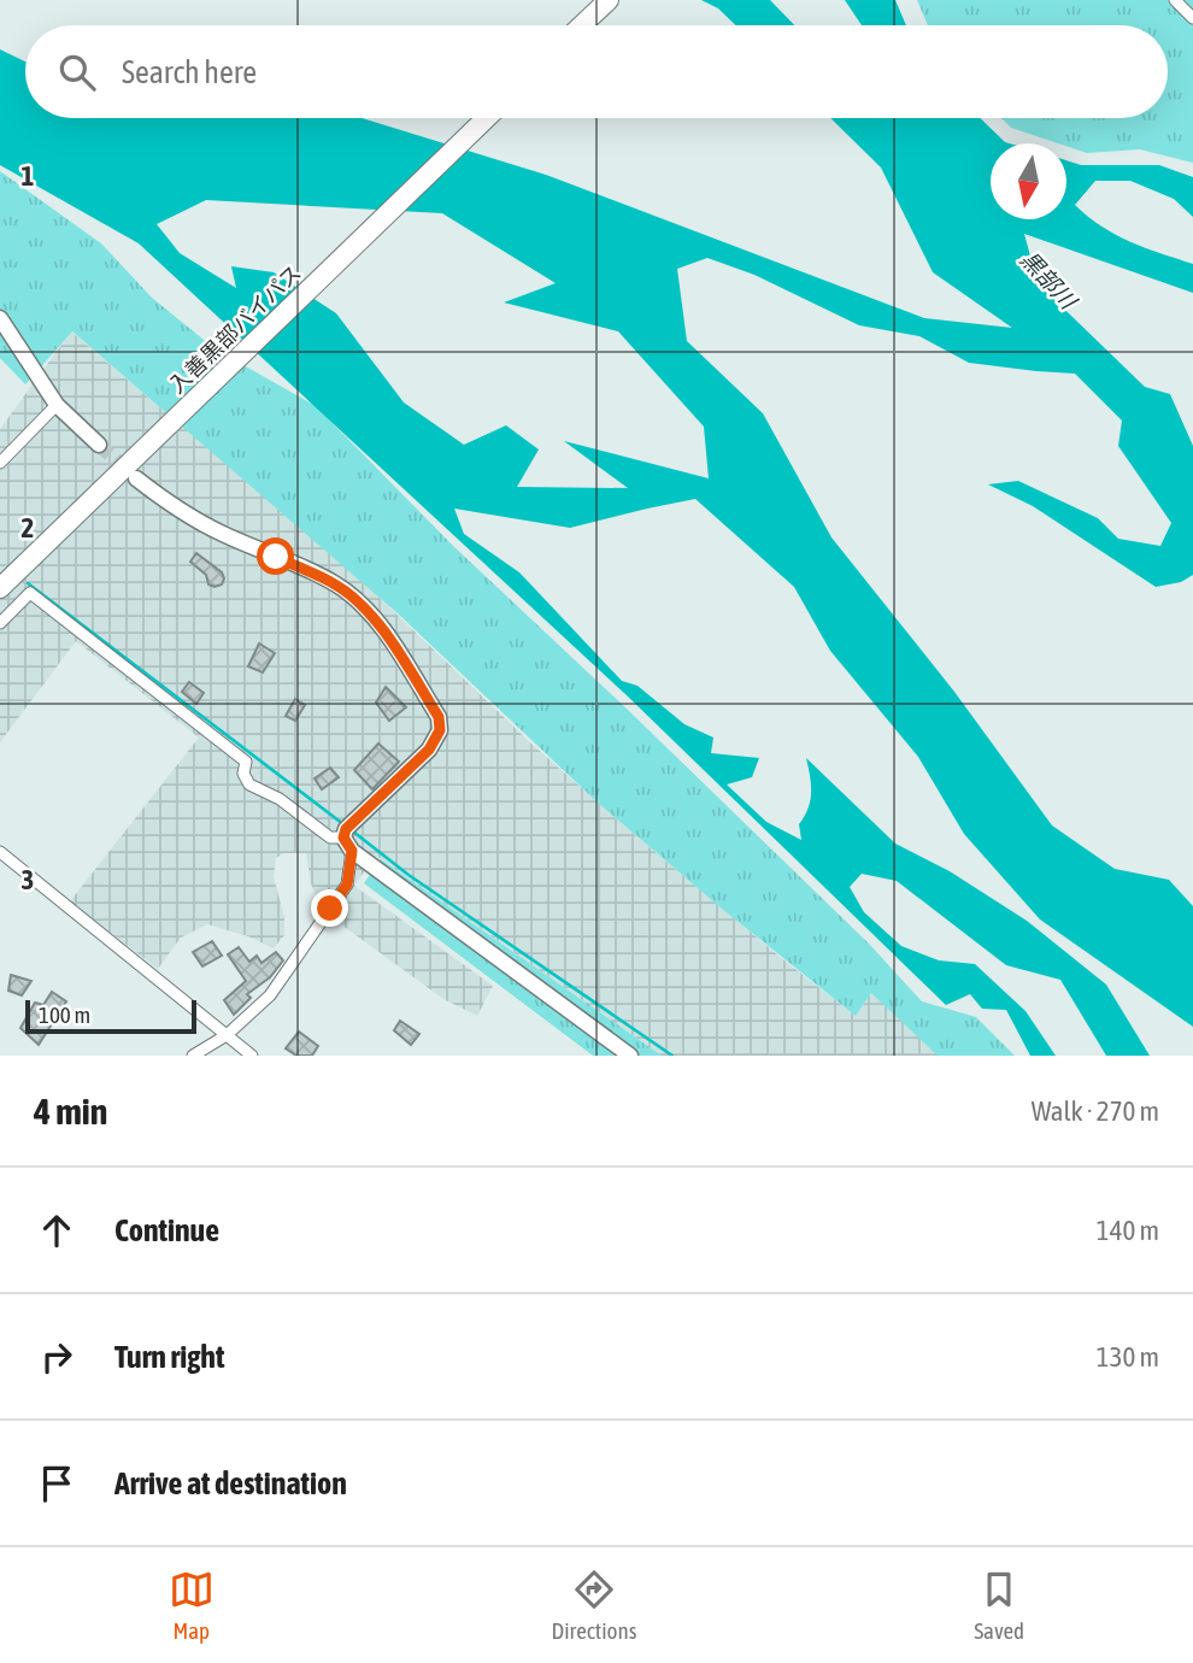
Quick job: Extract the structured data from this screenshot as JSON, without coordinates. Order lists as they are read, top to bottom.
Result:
{
  "streets": {
    "highway": ["入善黒部バイパス"]
  },
  "water": ["黒部川"],
  "scale_bar": "100 m",
  "north": "bottom",
  "page": {
    "search": "Search here",
    "scale": "100 m",
    "heading": ["4 min", "Walk · 270 m"],
    "list": [
      ["Continue", "140 m"],
      ["Turn right", "130 m"],
      "Arrive at destination"
    ],
    "nav": ["Map", "Directions", "Saved"]
  },
  "grid": {
    "rows": ["1", "2", "3"]
  }
}
